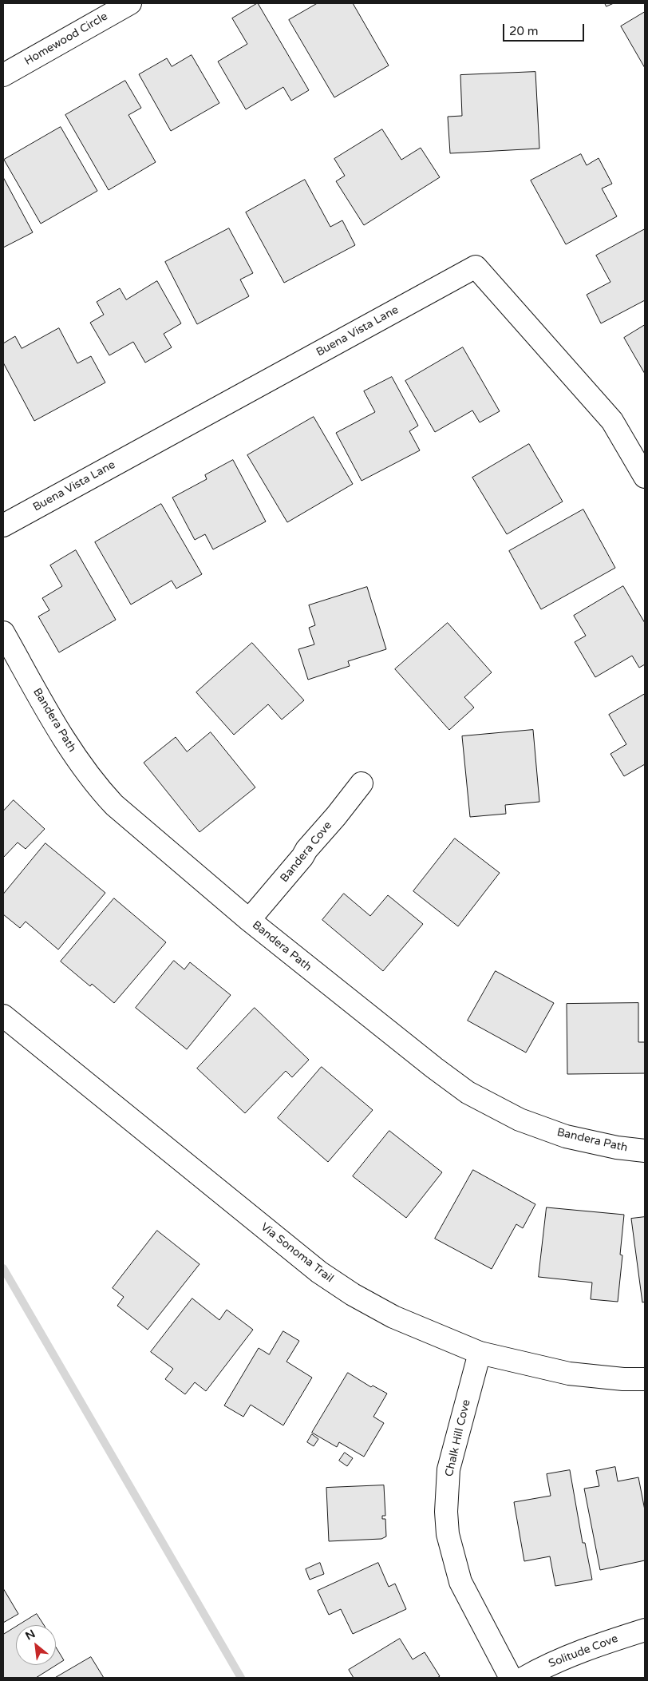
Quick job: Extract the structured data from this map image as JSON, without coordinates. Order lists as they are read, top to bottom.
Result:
{
  "streets": {
    "street": [
      "Homewood Circle",
      "Buena Vista Lane",
      "Bandera Path",
      "Bandera Cove",
      "Via Sonoma Trail",
      "Chalk Hill Cove",
      "Solitude Cove"
    ]
  },
  "crossings": [
    ["Bandera Path", "Bandera Cove"],
    ["Via Sonoma Trail", "Chalk Hill Cove"]
  ],
  "scale_bar": "20 m",
  "north": "top left"
}
